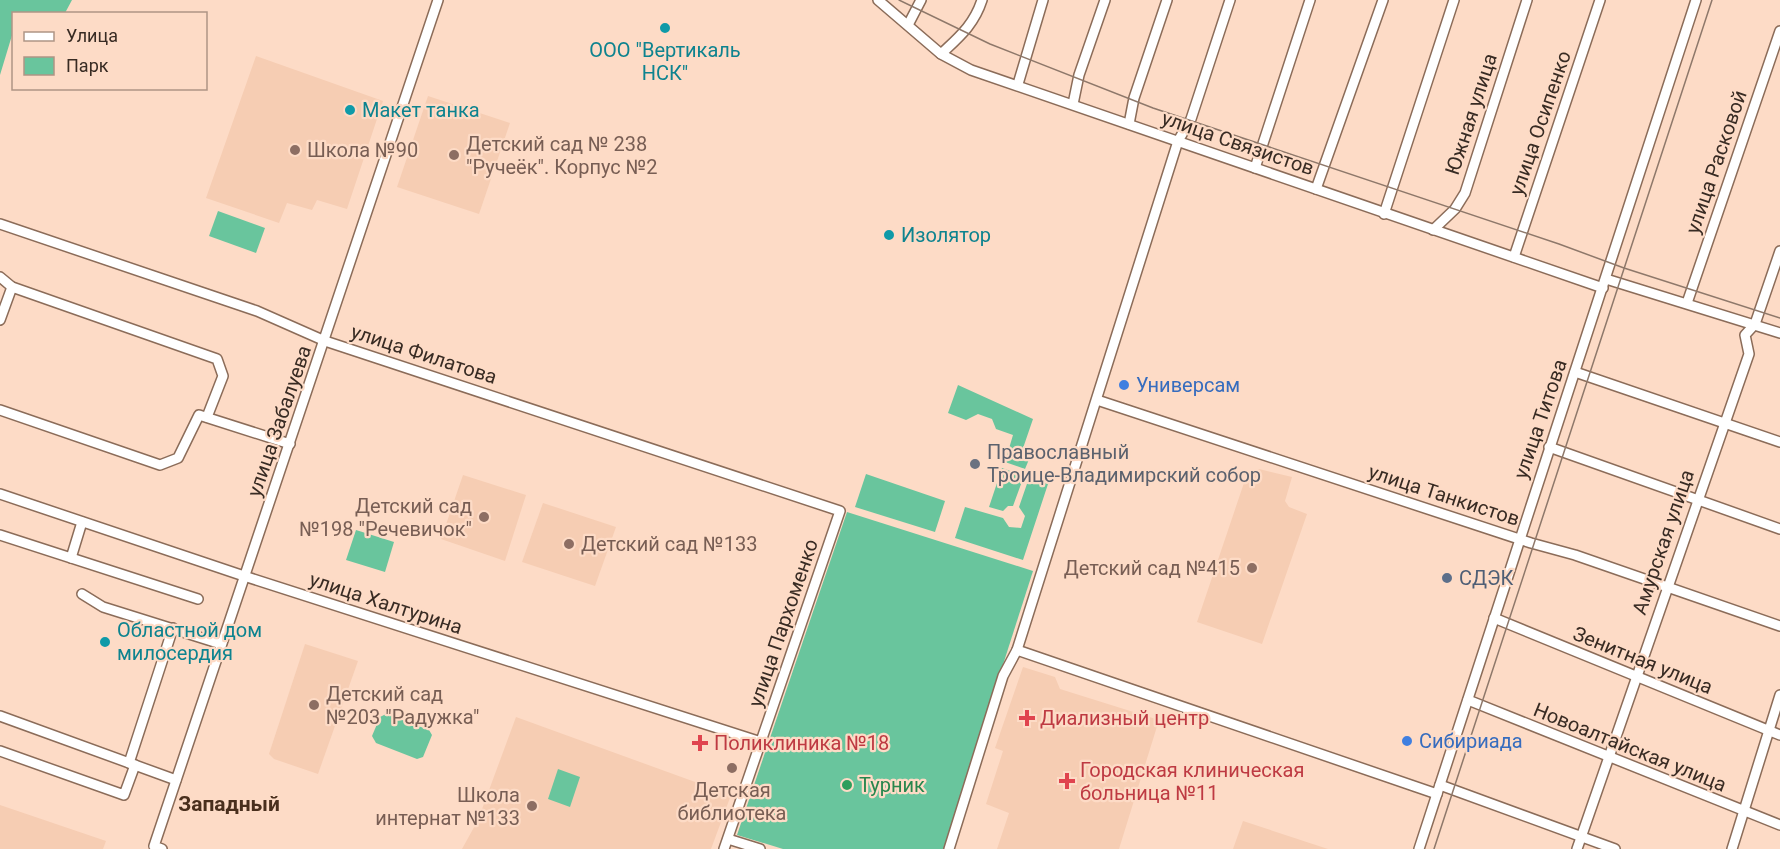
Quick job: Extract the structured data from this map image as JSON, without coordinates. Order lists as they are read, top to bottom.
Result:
{
  "streets": {
    "street": [
      "Южная улица",
      "улица Осипенко",
      "улица Связистов",
      "улица Расковой",
      "улица Филатова",
      "улица Титова",
      "улица Забалуева",
      "улица Танкистов",
      "Амурская улица",
      "улица Халтурина",
      "улица Пархоменко",
      "Зенитная улица",
      "Новоалтайская улица"
    ]
  },
  "crossings": [
    ["Южная улица", "улица Связистов"],
    ["улица Осипенко", "улица Связистов"],
    ["улица Связистов", "улица Расковой"],
    ["улица Связистов", "улица Титова"],
    ["улица Связистов", "Амурская улица"],
    ["улица Филатова", "улица Забалуева"],
    ["улица Филатова", "улица Пархоменко"],
    ["улица Титова", "улица Танкистов"],
    ["улица Титова", "Зенитная улица"],
    ["улица Титова", "Новоалтайская улица"],
    ["улица Забалуева", "улица Халтурина"],
    ["улица Танкистов", "Амурская улица"],
    ["Амурская улица", "Зенитная улица"],
    ["Амурская улица", "Новоалтайская улица"],
    ["улица Халтурина", "улица Пархоменко"]
  ],
  "districts": ["Западный"],
  "places": {
    "other": [
      "ООО \"Вертикаль НСК\"",
      "Макет танка",
      "Школа №90",
      "Детский сад № 238 \"Ручеёк\". Корпус №2",
      "Изолятор",
      "Универсам",
      "Православный Троице-Владимирский собор",
      "Детский сад №198 \"Речевичок\"",
      "Детский сад №133",
      "Детский сад №415",
      "СДЭК",
      "Областной дом милосердия",
      "Детский сад №203 \"Радужка\"",
      "Сибириада",
      "Детская библиотека",
      "Турник",
      "Школа интернат №133"
    ],
    "health": ["Диализный центр", "Поликлиника №18", "Городская клиническая больница №11"]
  },
  "legend": ["Улица", "Парк"]
}
